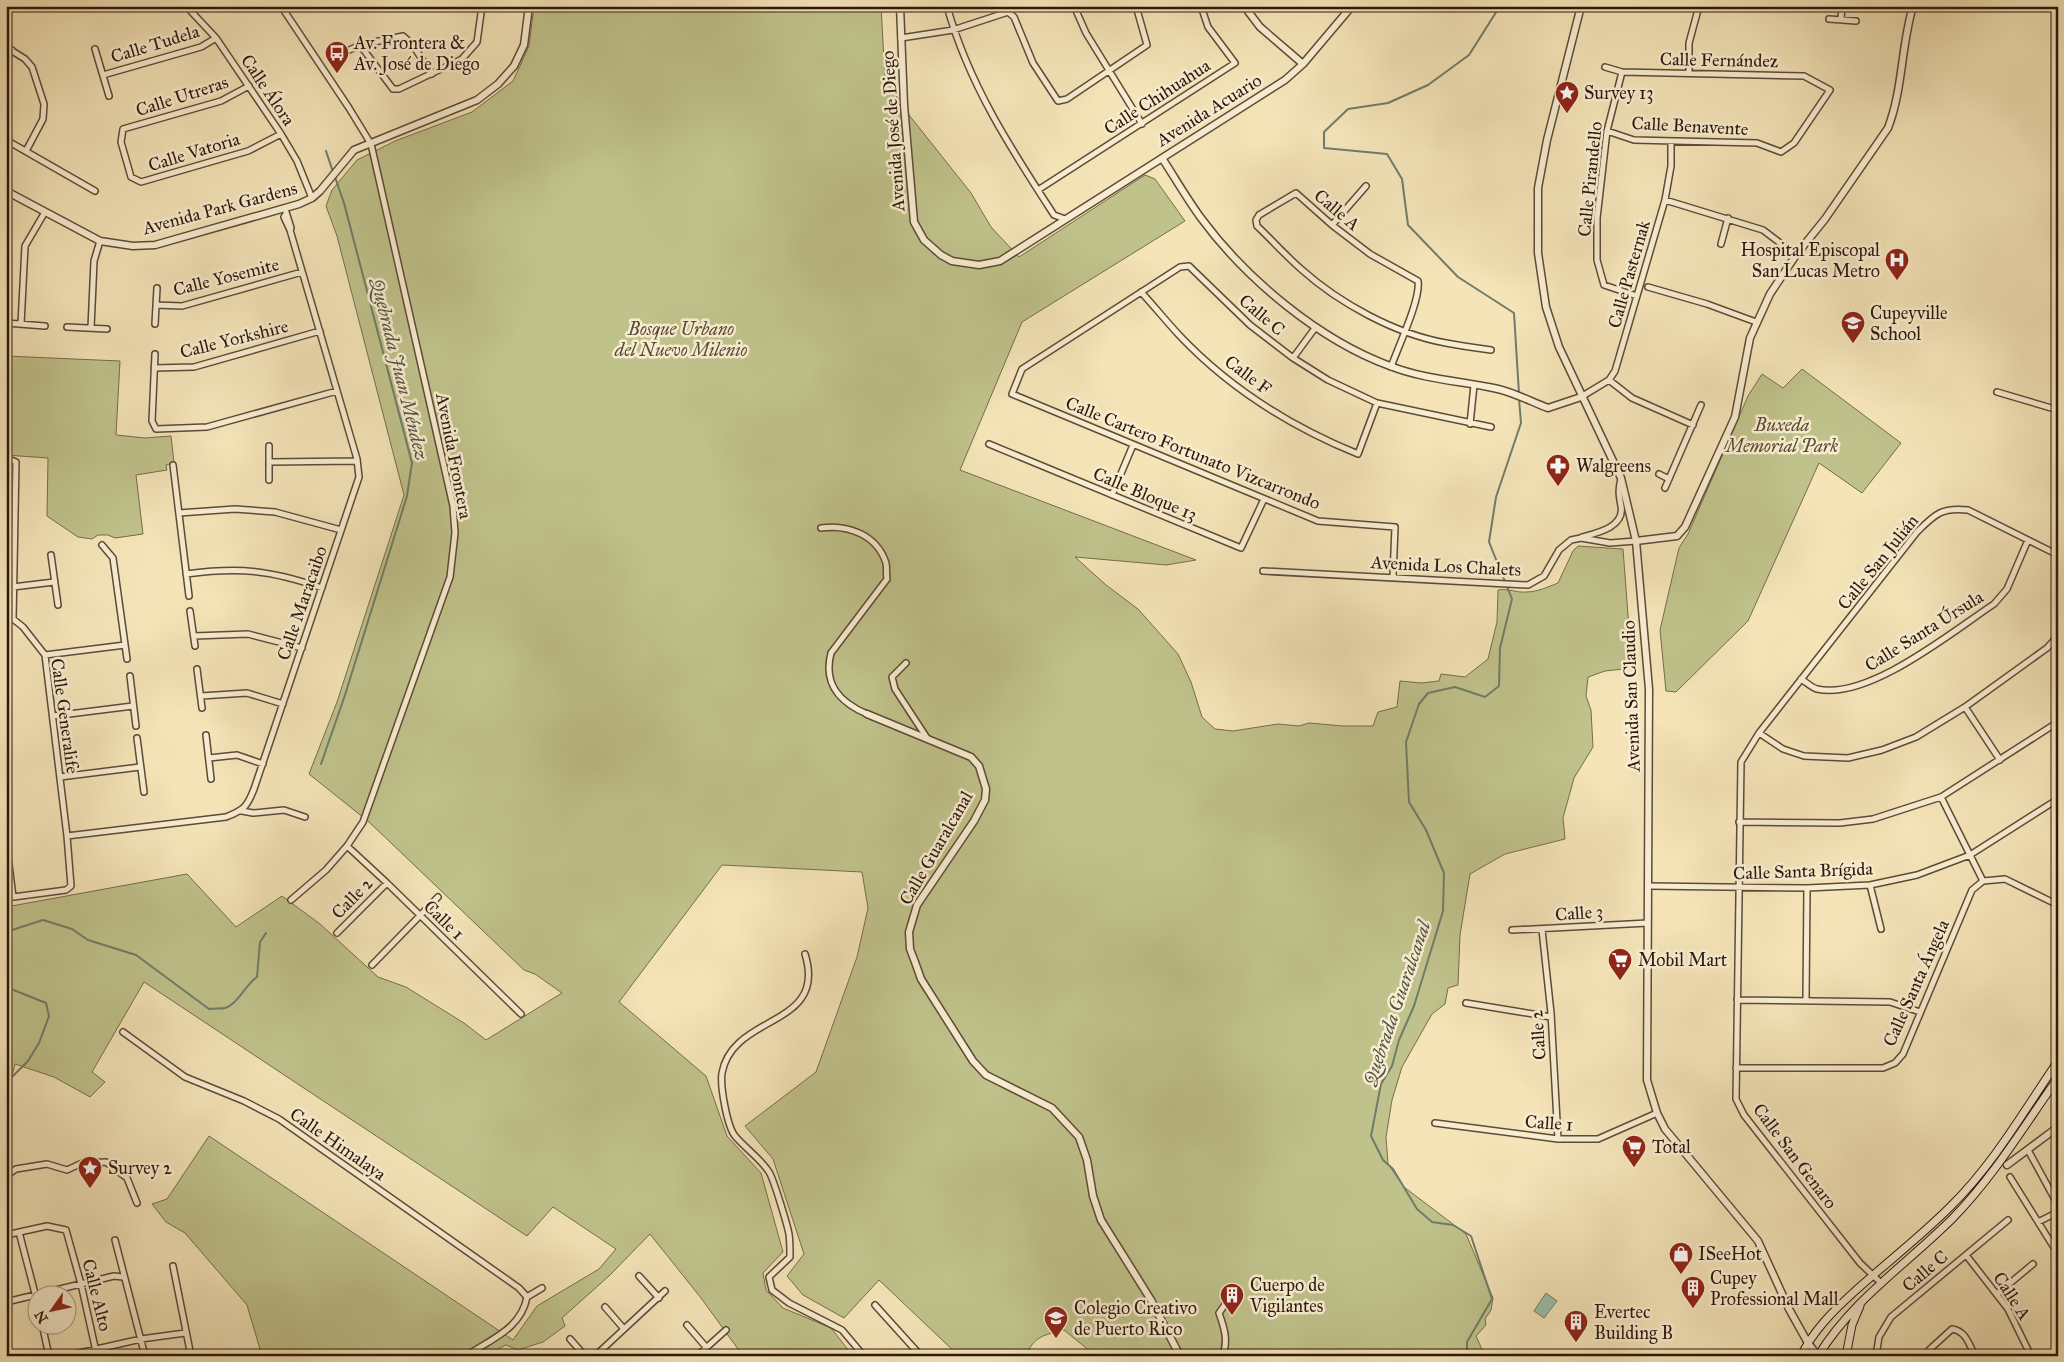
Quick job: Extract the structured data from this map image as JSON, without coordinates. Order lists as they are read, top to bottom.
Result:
{
  "streets": {
    "street": [
      "Calle Tudela",
      "Calle Fernández",
      "Calle Álora",
      "Calle Utreras",
      "Calle Chihuahua",
      "Avenida Acuario",
      "Calle Benavente",
      "Avenida José de Diego",
      "Calle Vatoria",
      "Calle Pirandello",
      "Avenida Park Gardens",
      "Calle A",
      "Calle Pasternak",
      "Calle Yosemite",
      "Calle C",
      "Calle Yorkshire",
      "Calle F",
      "Calle Cartero Fortunato Vizcarrondo",
      "Avenida Frontera",
      "Calle Bloque 13",
      "Calle San Julián",
      "Avenida Los Chalets",
      "Calle Maracaibo",
      "Calle Santa Úrsula",
      "Avenida San Claudio",
      "Calle Generalife",
      "Calle Guaralcanal",
      "Calle Santa Brígida",
      "Calle 2",
      "Calle 3",
      "Calle 1",
      "Calle Santa Ángela",
      "Calle Himalaya",
      "Calle San Genaro",
      "Calle Alto"
    ]
  },
  "crossings": [
    ["Calle Tudela", "Calle Álora"],
    ["Calle Fernández", "Calle Benavente"],
    ["Calle Fernández", "Calle Pirandello"],
    ["Calle Álora", "Calle Utreras"],
    ["Calle Álora", "Calle Vatoria"],
    ["Calle Álora", "Avenida Park Gardens"],
    ["Calle Utreras", "Calle Vatoria"],
    ["Avenida Acuario", "Avenida José de Diego"],
    ["Calle Benavente", "Calle Pirandello"],
    ["Calle Benavente", "Calle Pasternak"],
    ["Calle Pirandello", "Calle Pasternak"],
    ["Avenida Park Gardens", "Avenida Frontera"],
    ["Avenida Park Gardens", "Calle Maracaibo"],
    ["Calle A", "Calle C"],
    ["Calle Yosemite", "Calle Maracaibo"],
    ["Calle C", "Calle F"],
    ["Calle C", "Calle Cartero Fortunato Vizcarrondo"],
    ["Calle Yorkshire", "Calle Maracaibo"],
    ["Calle Cartero Fortunato Vizcarrondo", "Calle Bloque 13"],
    ["Calle Cartero Fortunato Vizcarrondo", "Avenida Los Chalets"],
    ["Avenida Frontera", "Calle 1"],
    ["Calle San Julián", "Calle Santa Úrsula"],
    ["Calle San Julián", "Calle San Genaro"],
    ["Avenida Los Chalets", "Avenida San Claudio"],
    ["Avenida San Claudio", "Calle Santa Brígida"],
    ["Avenida San Claudio", "Calle 3"],
    ["Avenida San Claudio", "Calle 1"],
    ["Calle Santa Brígida", "Calle San Genaro"],
    ["Calle 2", "Calle 3"],
    ["Calle 2", "Calle 1"],
    ["Calle Santa Ángela", "Calle San Genaro"]
  ],
  "water": ["Quebrada Juan Méndez", "Quebrada Guaralcanal"],
  "parks": ["Bosque Urbano del Nuevo Milenio", "Buxeda Memorial Park"],
  "places": {
    "bus stop": ["Av. Frontera & Av. José de Diego"],
    "place": ["Survey 13", "Survey 2"],
    "hospital": ["Hospital Episcopal San Lucas Metro"],
    "school or university": ["Cupeyville School", "Colegio Creativo de Puerto Rico"],
    "pharmacy": ["Walgreens"],
    "supermarket": ["Mobil Mart", "Total"],
    "shop": ["ISeeHot"],
    "building": ["Cupey Professional Mall", "Cuerpo de Vigilantes", "Evertec Building B"]
  },
  "north": "bottom left"
}
